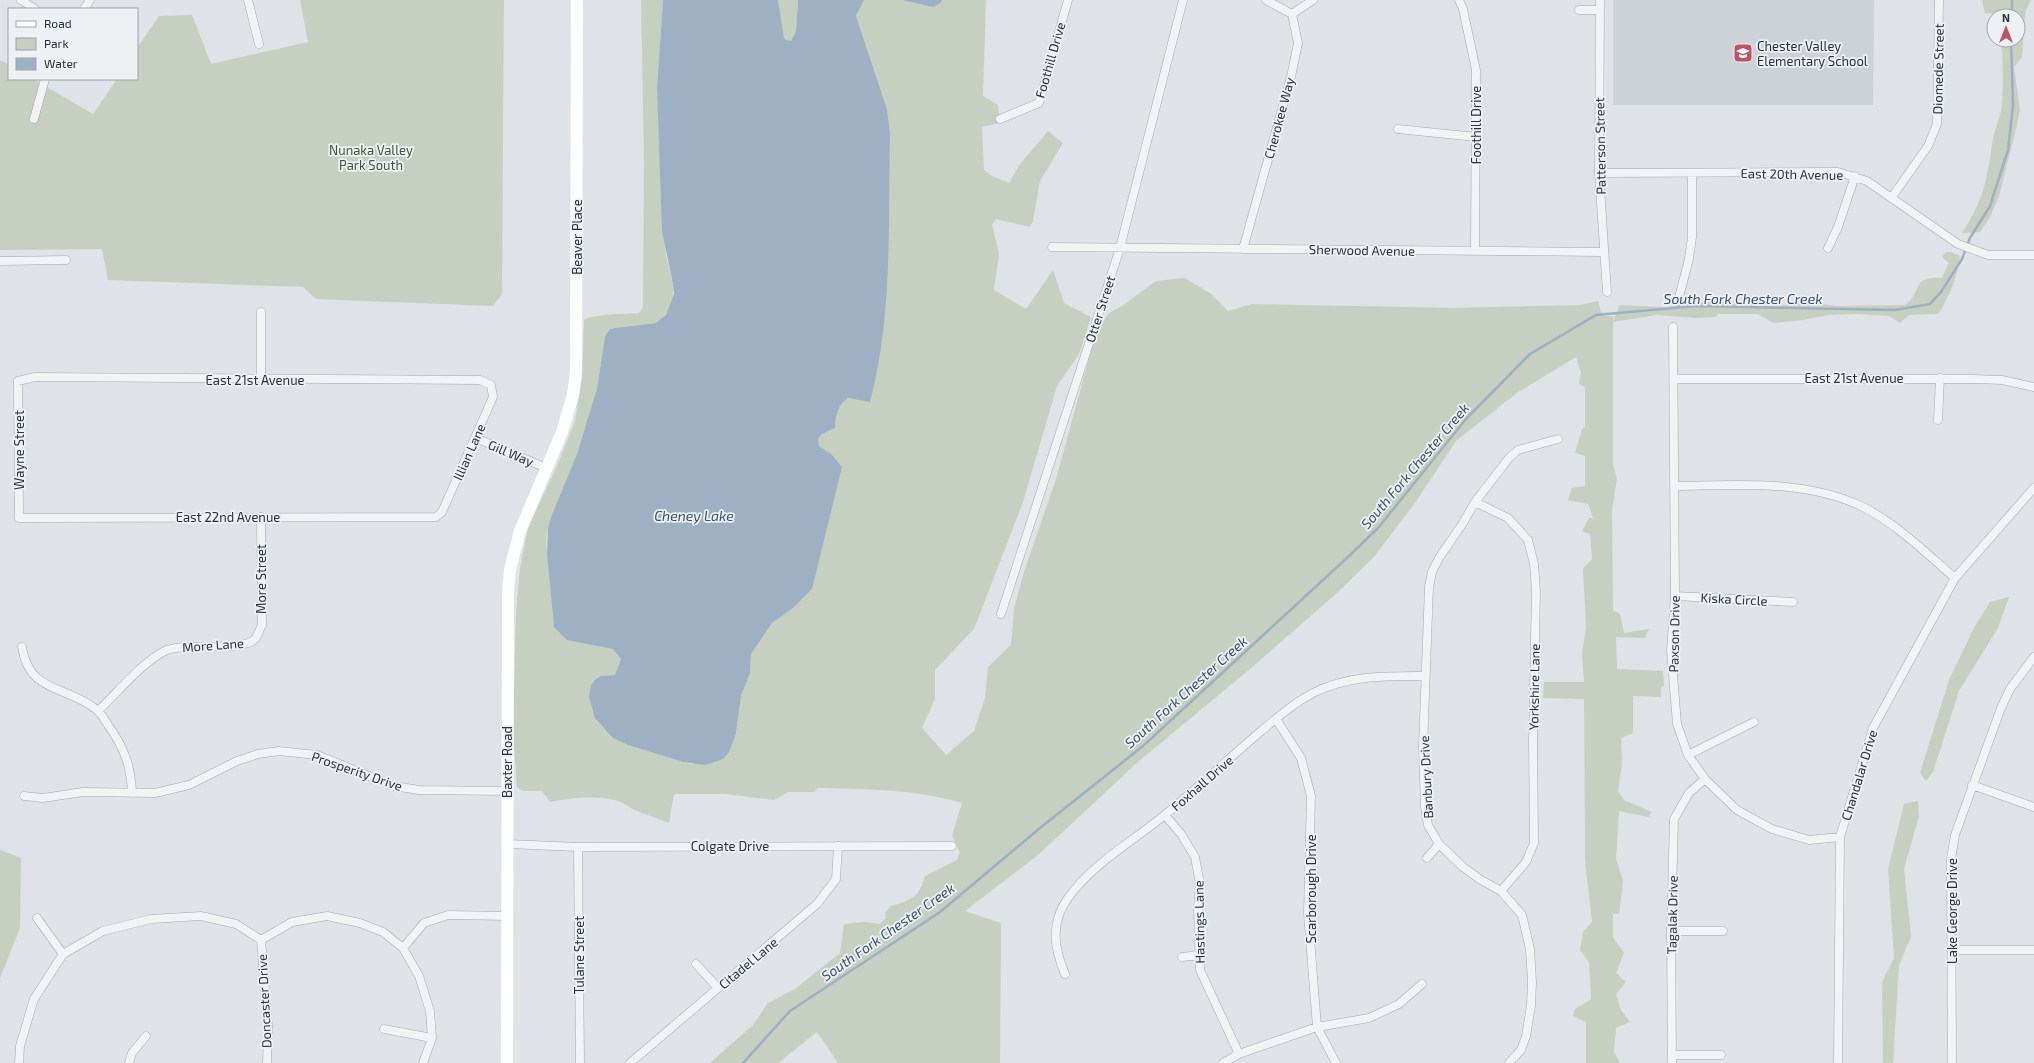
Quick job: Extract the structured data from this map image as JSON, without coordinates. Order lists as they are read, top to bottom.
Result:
{
  "streets": {
    "street": [
      "Foothill Drive",
      "Diomede Street",
      "Cherokee Way",
      "Patterson Street",
      "East 20th Avenue",
      "Beaver Place",
      "Sherwood Avenue",
      "Otter Street",
      "East 21st Avenue",
      "Wayne Street",
      "Illian Lane",
      "Gill Way",
      "East 22nd Avenue",
      "More Street",
      "Kiska Circle",
      "Paxson Drive",
      "More Lane",
      "Yorkshire Lane",
      "Baxter Road",
      "Prosperity Drive",
      "Chandalar Drive",
      "Banbury Drive",
      "Foxhall Drive",
      "Colgate Drive",
      "Scarborough Drive",
      "Lake George Drive",
      "Tagalak Drive",
      "Hastings Lane",
      "Tulane Street",
      "Citadel Lane",
      "Doncaster Drive"
    ]
  },
  "crossings": [
    ["Foothill Drive", "Sherwood Avenue"],
    ["Diomede Street", "East 20th Avenue"],
    ["Cherokee Way", "Sherwood Avenue"],
    ["Patterson Street", "East 20th Avenue"],
    ["Patterson Street", "Sherwood Avenue"],
    ["Beaver Place", "Gill Way"],
    ["Beaver Place", "Baxter Road"],
    ["Sherwood Avenue", "Otter Street"],
    ["East 21st Avenue", "Wayne Street"],
    ["East 21st Avenue", "Illian Lane"],
    ["East 21st Avenue", "Paxson Drive"],
    ["Wayne Street", "East 22nd Avenue"],
    ["Illian Lane", "Gill Way"],
    ["Illian Lane", "East 22nd Avenue"],
    ["Gill Way", "Baxter Road"],
    ["East 22nd Avenue", "More Street"],
    ["More Street", "More Lane"],
    ["Kiska Circle", "Paxson Drive"],
    ["Paxson Drive", "Chandalar Drive"],
    ["Paxson Drive", "Tagalak Drive"],
    ["Yorkshire Lane", "Banbury Drive"],
    ["Baxter Road", "Prosperity Drive"],
    ["Baxter Road", "Colgate Drive"],
    ["Banbury Drive", "Foxhall Drive"],
    ["Foxhall Drive", "Scarborough Drive"],
    ["Foxhall Drive", "Hastings Lane"],
    ["Colgate Drive", "Tulane Street"],
    ["Colgate Drive", "Citadel Lane"]
  ],
  "water": ["South Fork Chester Creek", "Cheney Lake"],
  "parks": ["Nunaka Valley Park South"],
  "places": {
    "school or university": ["Chester Valley Elementary School"]
  },
  "legend": ["Road", "Park", "Water"],
  "north": "top"
}
